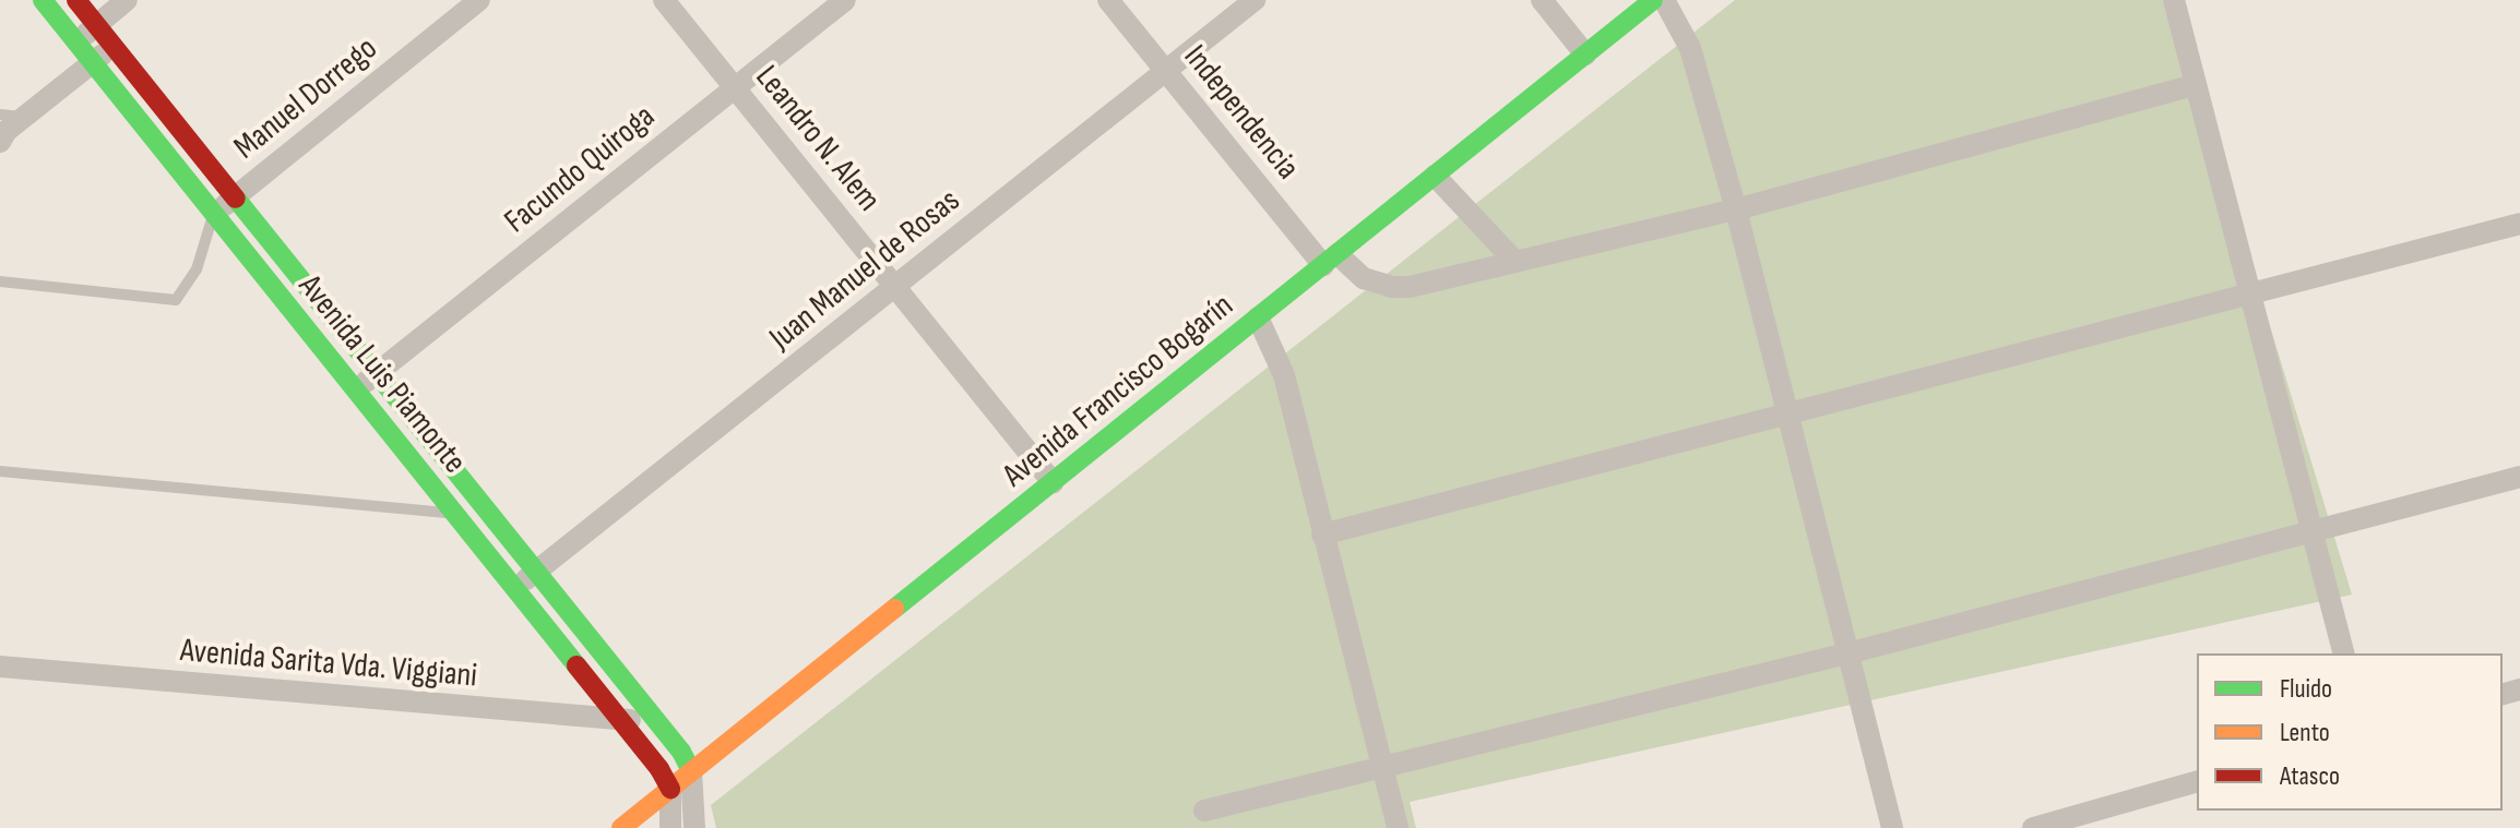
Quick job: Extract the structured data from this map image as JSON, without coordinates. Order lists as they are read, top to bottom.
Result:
{
  "streets": {
    "street": [
      "Manuel Dorrego",
      "Independencia",
      "Leandro N. Alem",
      "Facundo Quiroga",
      "Juan Manuel de Rosas",
      "Avenida Luis Piamonte",
      "Avenida Francisco Bogarín",
      "Avenida Sarita Vda. Viggiani"
    ]
  },
  "crossings": [
    ["Manuel Dorrego", "Avenida Luis Piamonte"],
    ["Independencia", "Juan Manuel de Rosas"],
    ["Independencia", "Avenida Francisco Bogarín"],
    ["Leandro N. Alem", "Facundo Quiroga"],
    ["Leandro N. Alem", "Juan Manuel de Rosas"],
    ["Leandro N. Alem", "Avenida Francisco Bogarín"],
    ["Facundo Quiroga", "Avenida Luis Piamonte"],
    ["Juan Manuel de Rosas", "Avenida Luis Piamonte"],
    ["Avenida Luis Piamonte", "Avenida Francisco Bogarín"],
    ["Avenida Luis Piamonte", "Avenida Sarita Vda. Viggiani"]
  ],
  "legend": ["Fluido", "Lento", "Atasco"]
}
